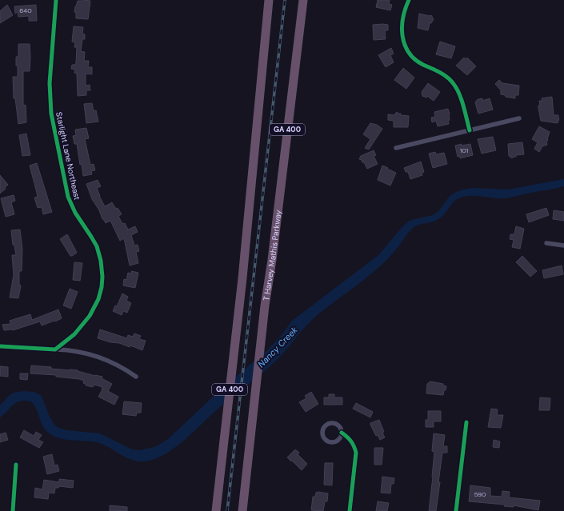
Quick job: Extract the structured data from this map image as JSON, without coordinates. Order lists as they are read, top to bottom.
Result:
{
  "streets": {
    "highway": ["GA 400", "T Harvey Mathis Parkway"],
    "street": ["Starlight Lane Northeast"]
  },
  "water": ["Nancy Creek"],
  "house_numbers": ["640", "101", "590"]
}
